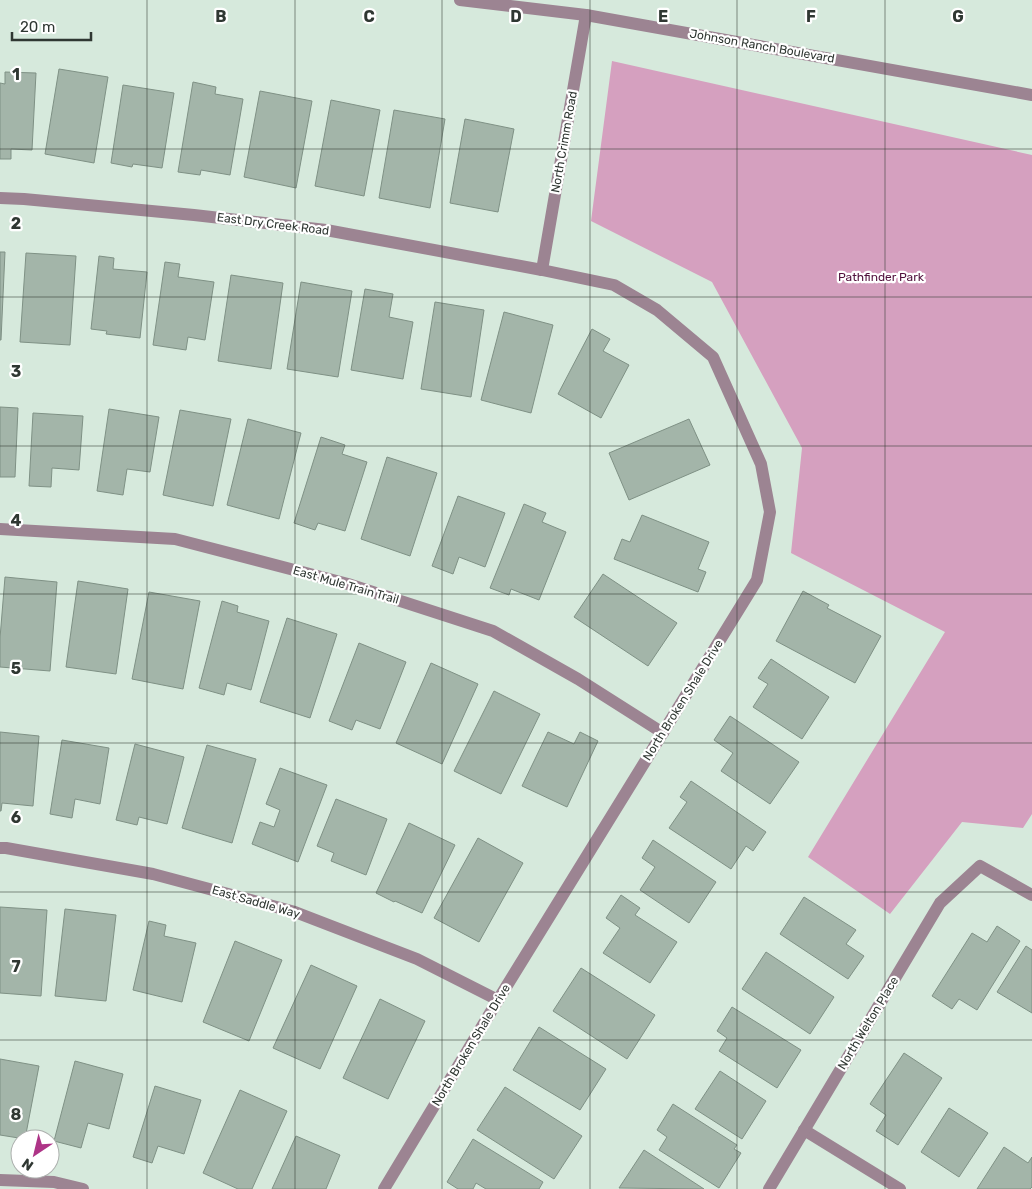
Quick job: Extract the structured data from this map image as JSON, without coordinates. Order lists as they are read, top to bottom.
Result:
{
  "streets": {
    "street": [
      "Johnson Ranch Boulevard",
      "North Crimm Road",
      "East Dry Creek Road",
      "East Mule Train Trail",
      "North Broken Shale Drive",
      "East Saddle Way",
      "North Welton Place"
    ]
  },
  "crossings": [
    ["Johnson Ranch Boulevard", "North Crimm Road"],
    ["North Crimm Road", "East Dry Creek Road"],
    ["North Crimm Road", "North Broken Shale Drive"],
    ["East Dry Creek Road", "North Broken Shale Drive"],
    ["East Mule Train Trail", "North Broken Shale Drive"],
    ["North Broken Shale Drive", "East Saddle Way"]
  ],
  "parks": ["Pathfinder Park"],
  "scale_bar": "20 m",
  "north": "bottom left",
  "grid": {
    "columns": [
      "B",
      "C",
      "D",
      "E",
      "F",
      "G"
    ],
    "rows": [
      "1",
      "2",
      "3",
      "4",
      "5",
      "6",
      "7",
      "8"
    ]
  }
}
